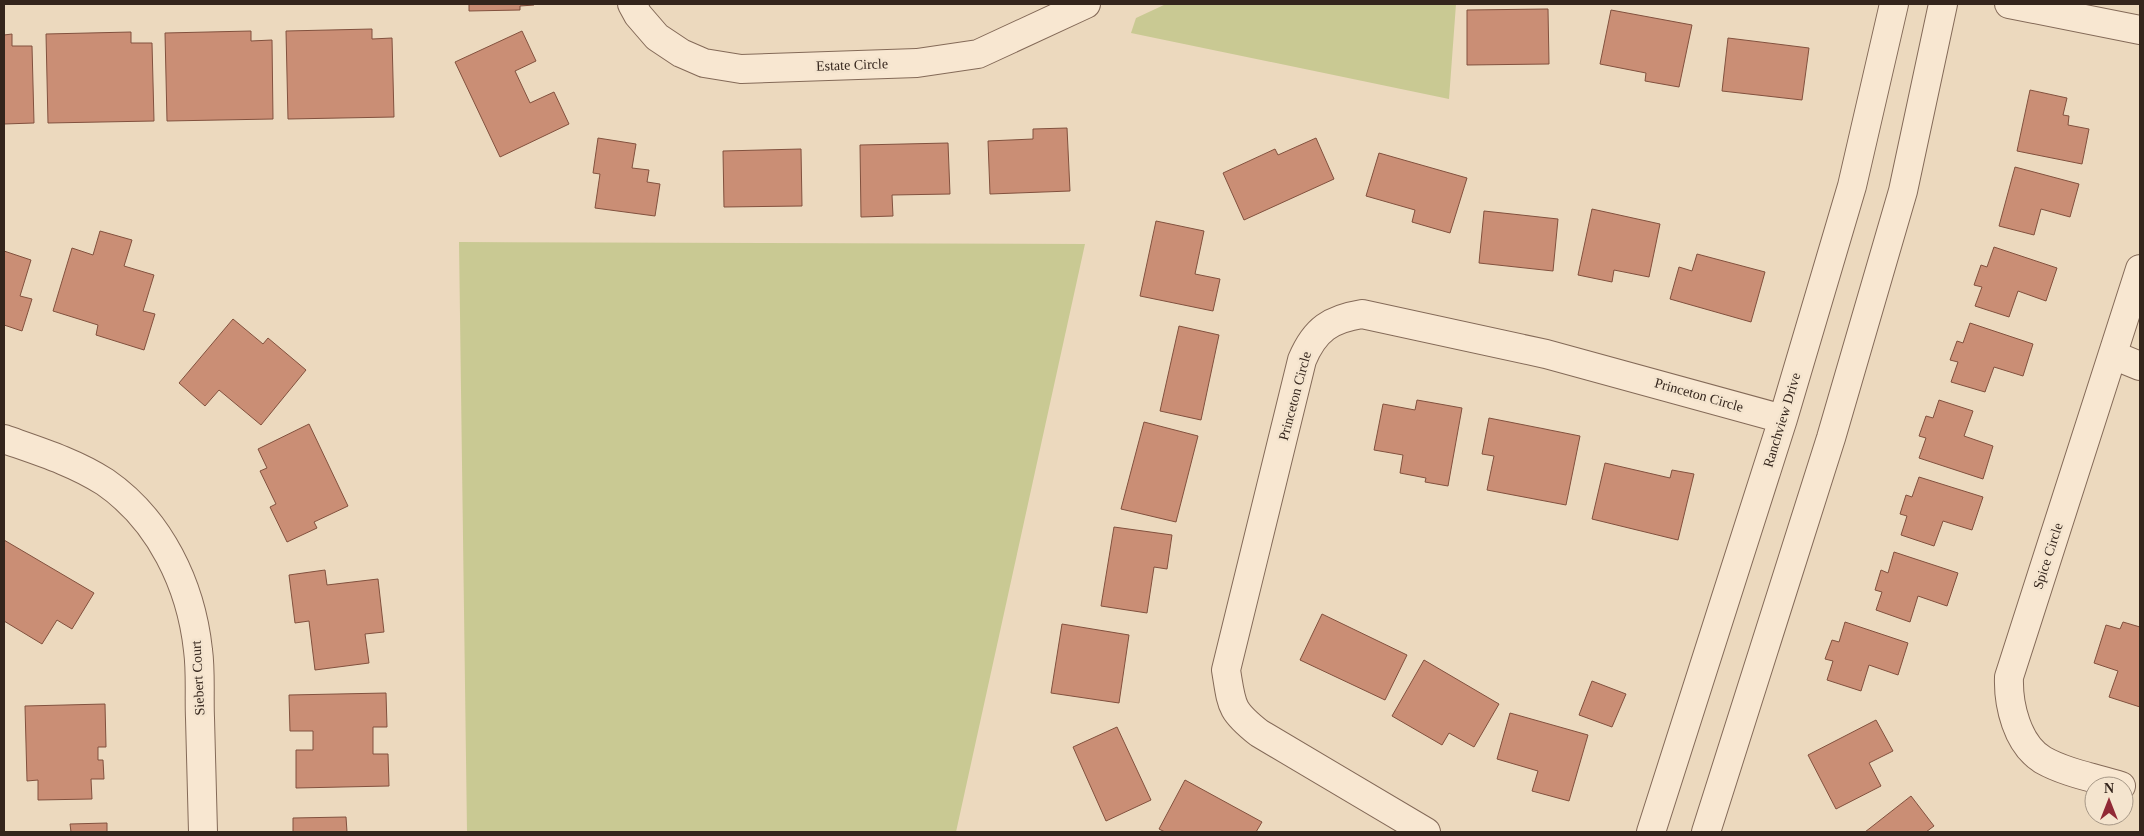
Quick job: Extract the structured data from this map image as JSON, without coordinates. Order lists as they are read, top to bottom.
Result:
{
  "streets": {
    "street": [
      "Estate Circle",
      "Princeton Circle",
      "Ranchview Drive",
      "Spice Circle",
      "Siebert Court"
    ]
  },
  "crossings": [
    ["Princeton Circle", "Ranchview Drive"]
  ],
  "north": "top"
}
